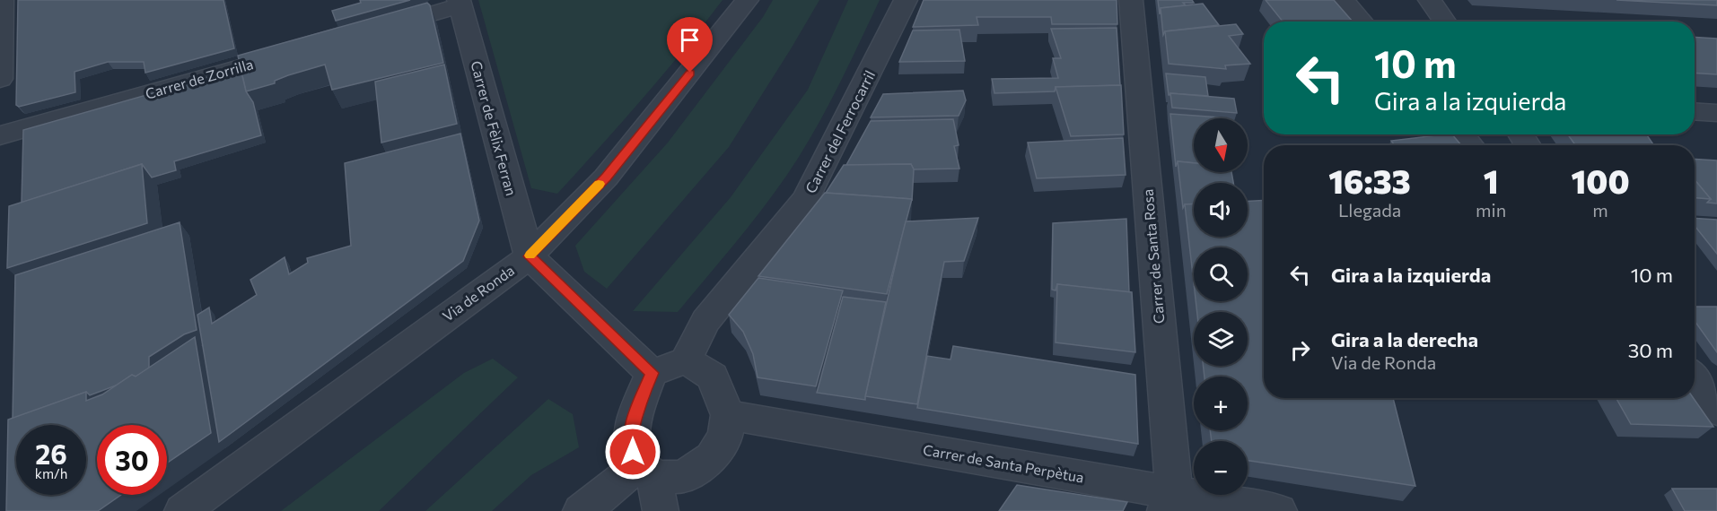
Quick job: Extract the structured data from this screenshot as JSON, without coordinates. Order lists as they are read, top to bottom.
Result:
{
  "streets": {
    "street": [
      "Carrer de Zorrilla",
      "Carrer de Fèlix Ferran",
      "Carrer del Ferrocarril",
      "Carrer de Santa Rosa",
      "Via de Ronda",
      "Carrer de Santa Perpètua"
    ]
  },
  "crossings": [
    ["Carrer de Fèlix Ferran", "Via de Ronda"],
    ["Carrer del Ferrocarril", "Carrer de Santa Perpètua"],
    ["Carrer de Santa Rosa", "Carrer de Santa Perpètua"]
  ],
  "north": "bottom",
  "page": {
    "turn": ["10 m", "Gira a la izquierda"],
    "map_buttons": ["+", "−"],
    "eta": [
      "16:33",
      "Llegada",
      "1",
      "min",
      "100",
      "m"
    ],
    "list": [
      {
        "name": "Gira a la izquierda",
        "value": "10 m"
      },
      {
        "name": "Gira a la derecha",
        "note": "Via de Ronda",
        "value": "30 m"
      }
    ],
    "speed": "26 km/h",
    "limit": "30"
  }
}
